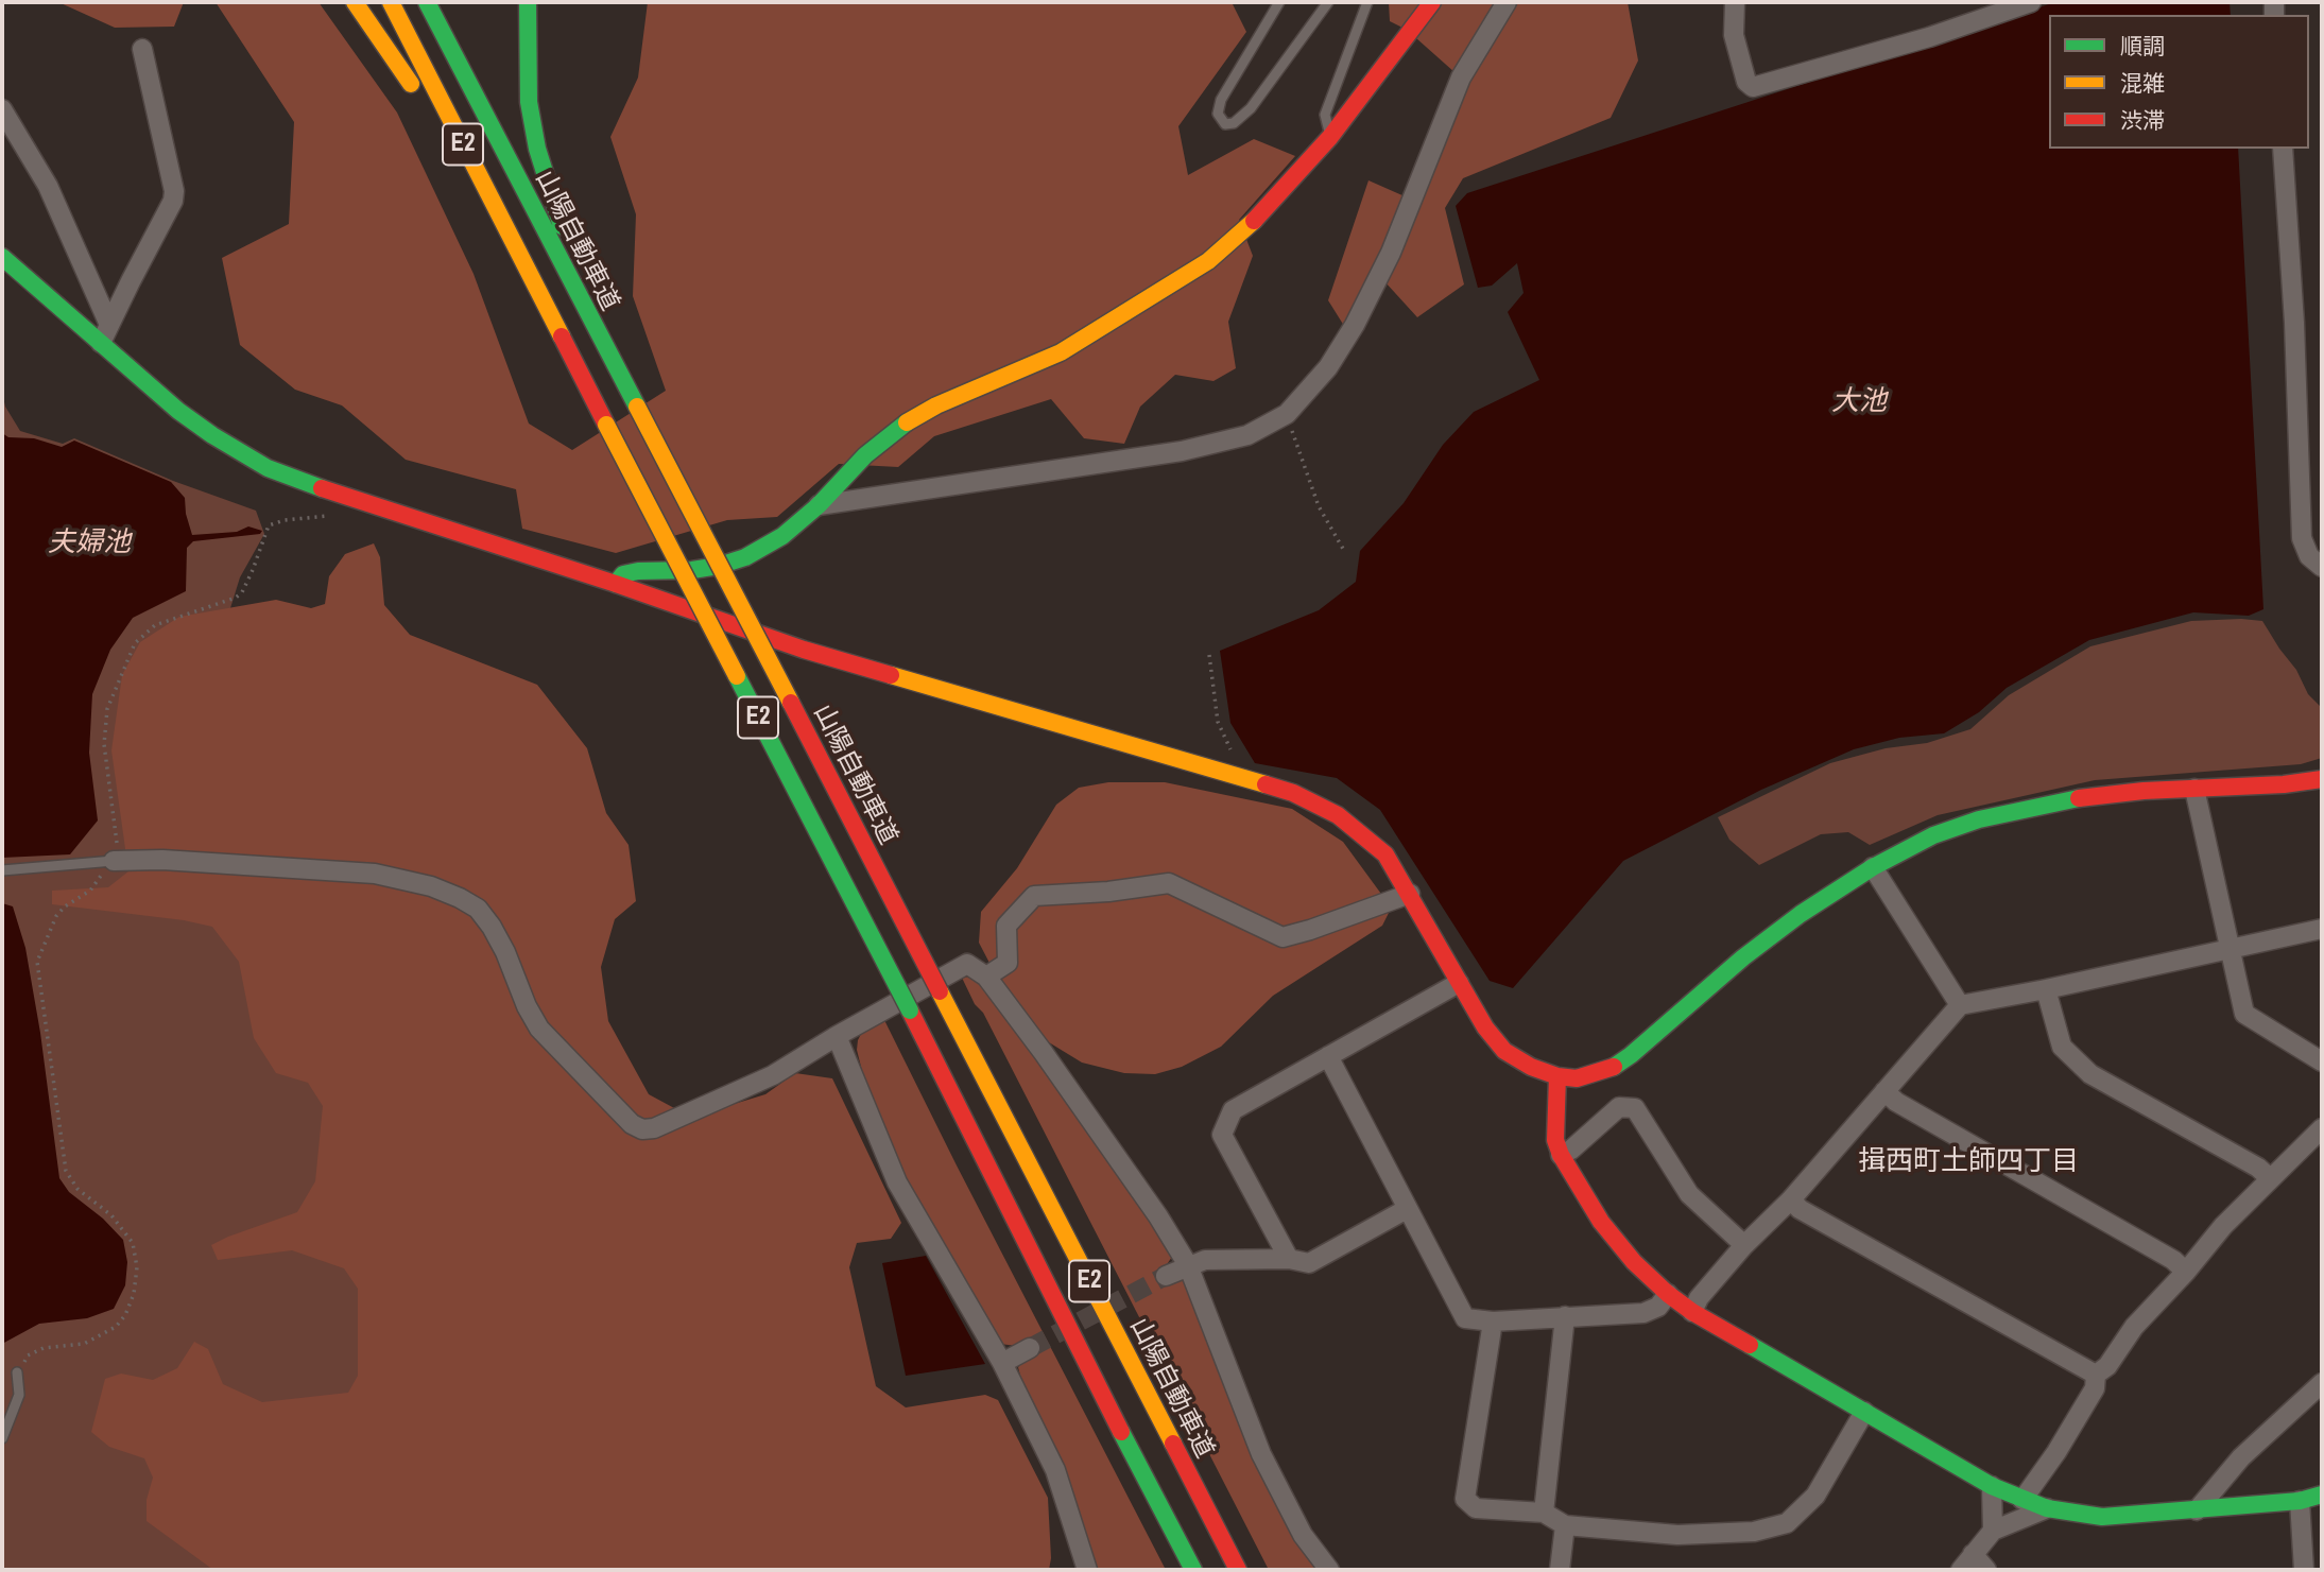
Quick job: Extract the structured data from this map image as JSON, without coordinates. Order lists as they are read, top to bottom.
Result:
{
  "streets": {
    "main road": ["E2", "山陽自動車道"]
  },
  "districts": ["揖西町土師四丁目"],
  "water": ["大池", "夫婦池"],
  "legend": ["順調", "混雑", "渋滞"]
}
